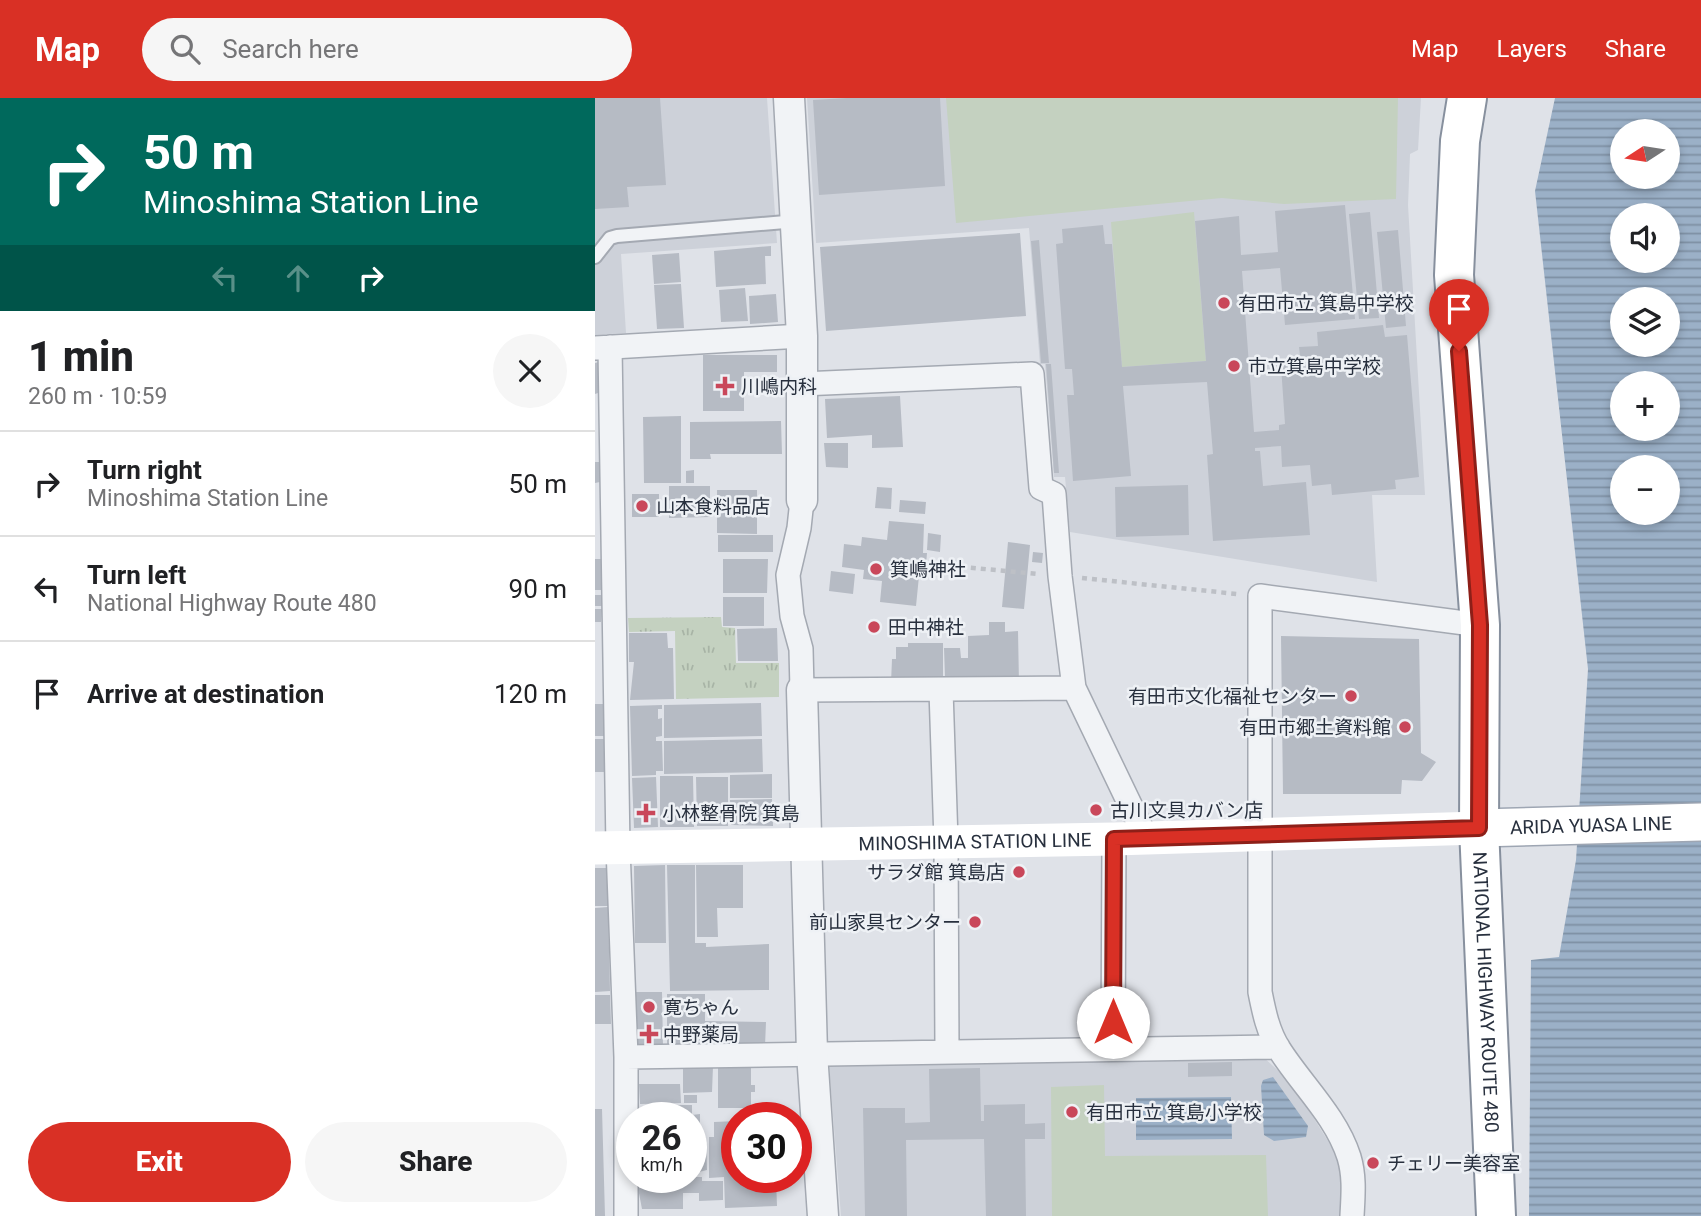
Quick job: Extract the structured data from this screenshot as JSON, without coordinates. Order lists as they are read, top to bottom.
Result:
{
  "streets": {
    "highway": ["NATIONAL HIGHWAY ROUTE 480"],
    "main road": ["ARIDA YUASA LINE", "MINOSHIMA STATION LINE"]
  },
  "crossings": [
    ["ARIDA YUASA LINE", "MINOSHIMA STATION LINE"],
    ["ARIDA YUASA LINE", "NATIONAL HIGHWAY ROUTE 480"],
    ["MINOSHIMA STATION LINE", "NATIONAL HIGHWAY ROUTE 480"]
  ],
  "places": {
    "other": [
      "有田市立 箕島中学校",
      "市立箕島中学校",
      "山本食料品店",
      "箕嶋神社",
      "田中神社",
      "有田市文化福祉センター",
      "有田市郷土資料館",
      "古川文具カバン店",
      "サラダ館 箕島店",
      "前山家具センター",
      "寛ちゃん",
      "有田市立 箕島小学校",
      "チェリー美容室"
    ],
    "health": ["川嶋内科", "小林整骨院 箕島", "中野薬局"]
  },
  "north": "left",
  "page": {
    "header": "Map",
    "search": "Search here",
    "nav": ["Map", "Layers", "Share"],
    "turn": ["50 m", "Minoshima Station Line"],
    "map_buttons": ["+", "−"],
    "heading": ["1 min", "260 m · 10:59"],
    "list": [
      {
        "name": "Turn right",
        "note": "Minoshima Station Line",
        "value": "50 m"
      },
      {
        "name": "Turn left",
        "note": "National Highway Route 480",
        "value": "90 m"
      },
      {
        "name": "Arrive at destination",
        "value": "120 m"
      }
    ],
    "speed": "26 km/h",
    "limit": "30",
    "buttons": ["Exit", "Share"]
  }
}
